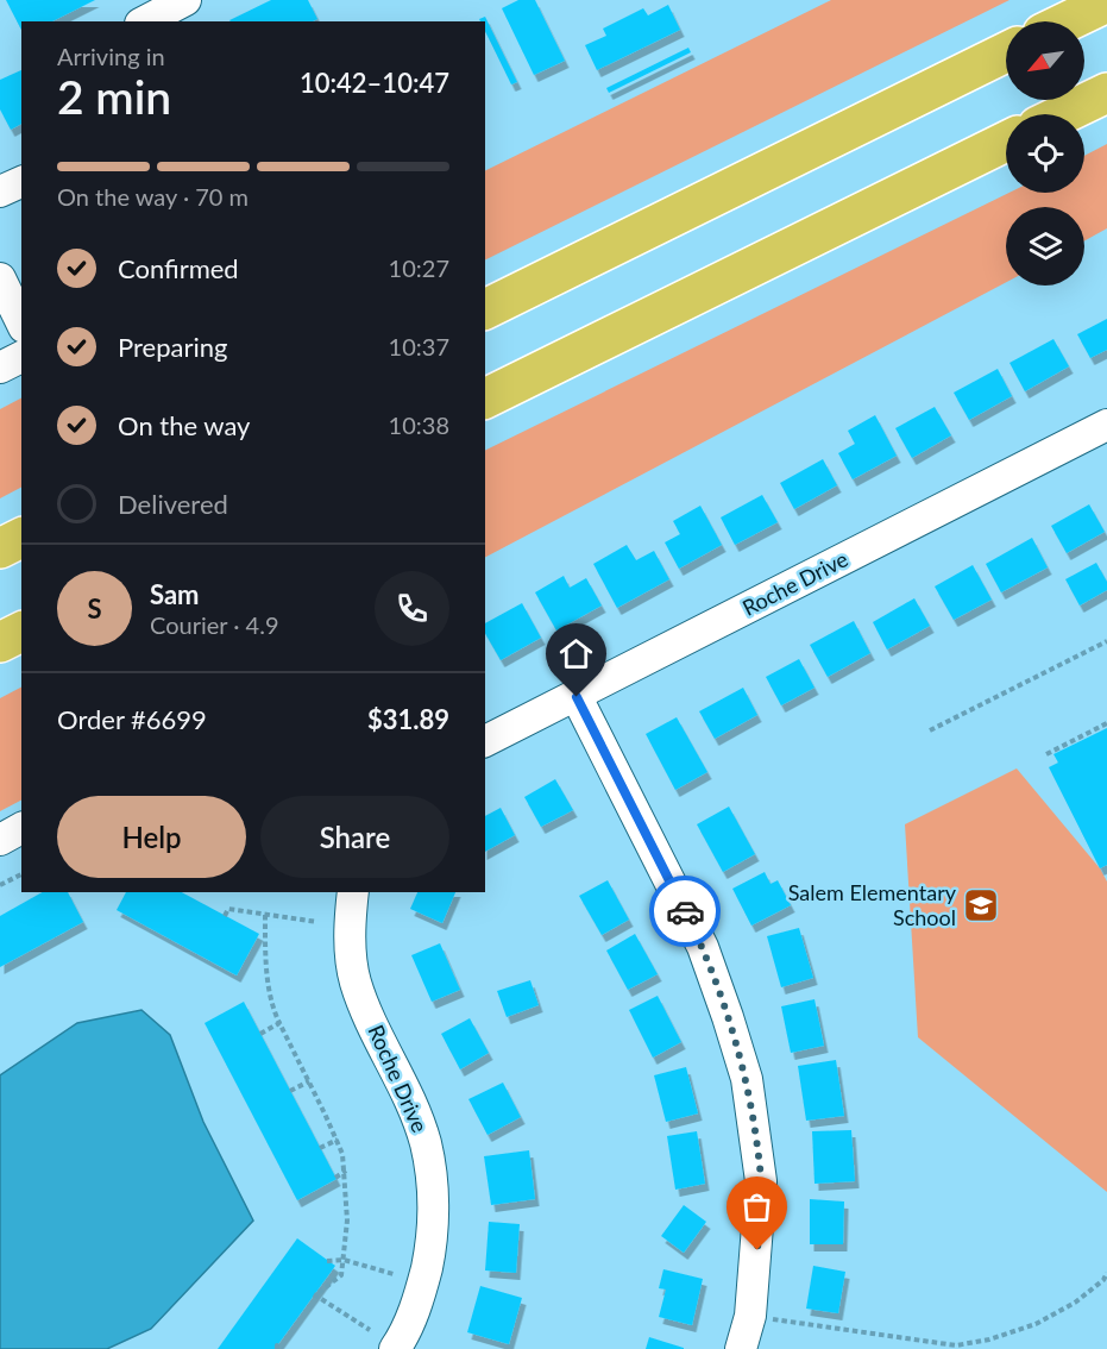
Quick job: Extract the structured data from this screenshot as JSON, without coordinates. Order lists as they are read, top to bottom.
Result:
{
  "streets": {
    "street": ["Roche Drive"]
  },
  "places": {
    "school or university": ["Salem Elementary School"]
  },
  "north": "bottom left",
  "page": {
    "heading": ["2 min", "Arriving in", "10:42–10:47"],
    "panel": [
      "Sam",
      "Courier · 4.9",
      "Order #6699",
      "$31.89"
    ],
    "bar": "On the way · 70 m",
    "list": [
      ["Confirmed", "10:27"],
      ["Preparing", "10:37"],
      ["On the way", "10:38"],
      "Delivered"
    ],
    "round": "S",
    "buttons": ["Help", "Share"]
  }
}
